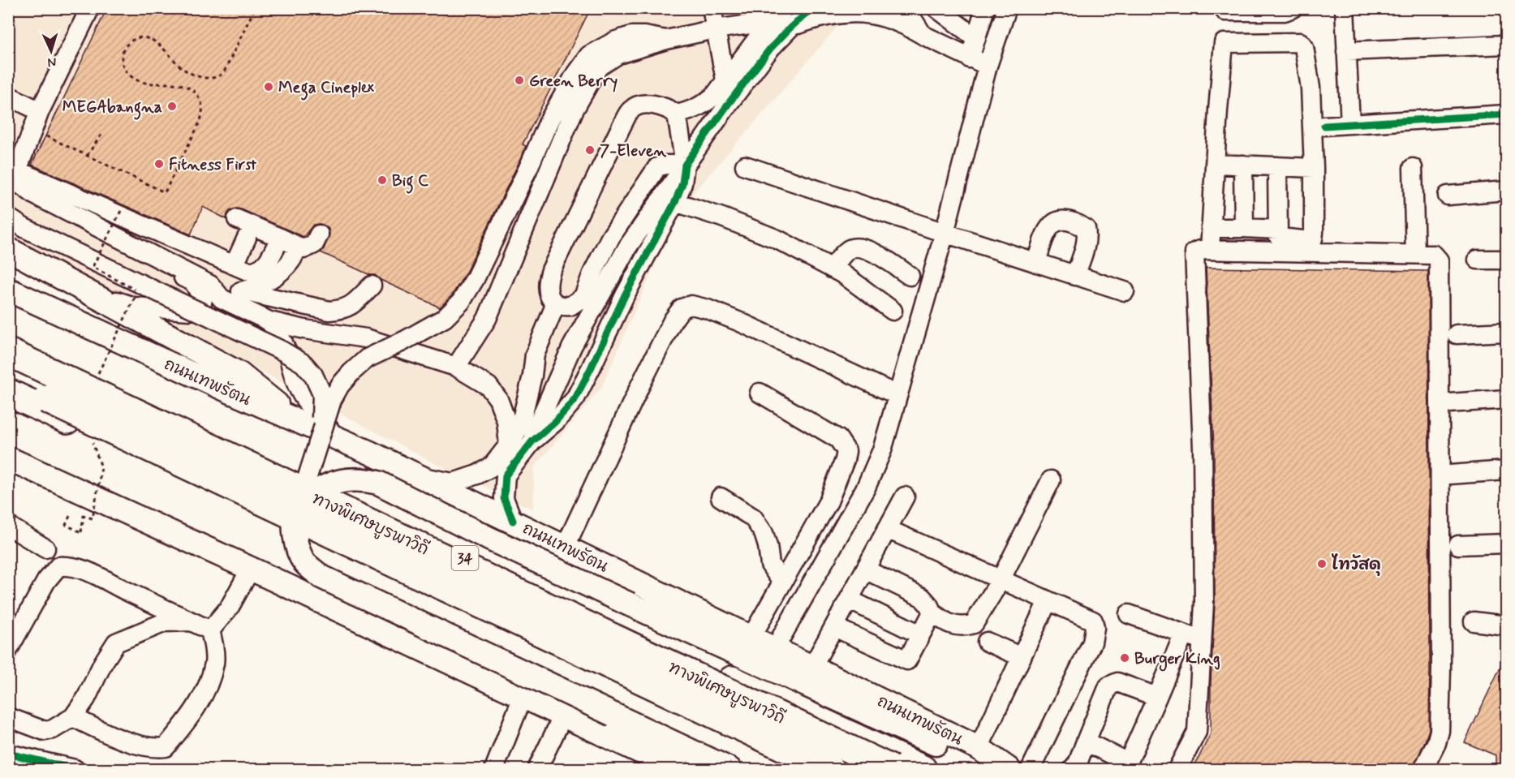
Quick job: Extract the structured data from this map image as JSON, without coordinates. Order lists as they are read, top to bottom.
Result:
{
  "streets": {
    "highway": ["ทางพิเศษบูรพาวิถี", "34"],
    "main road": ["ถนนเทพรัตน"]
  },
  "places": [
    "Green Berry",
    "Mega Cineplex",
    "MEGAbangna",
    "7-Eleven",
    "Fitness First",
    "Big C",
    "ไทวัสดุ",
    "Burger King"
  ],
  "north": "bottom"
}
